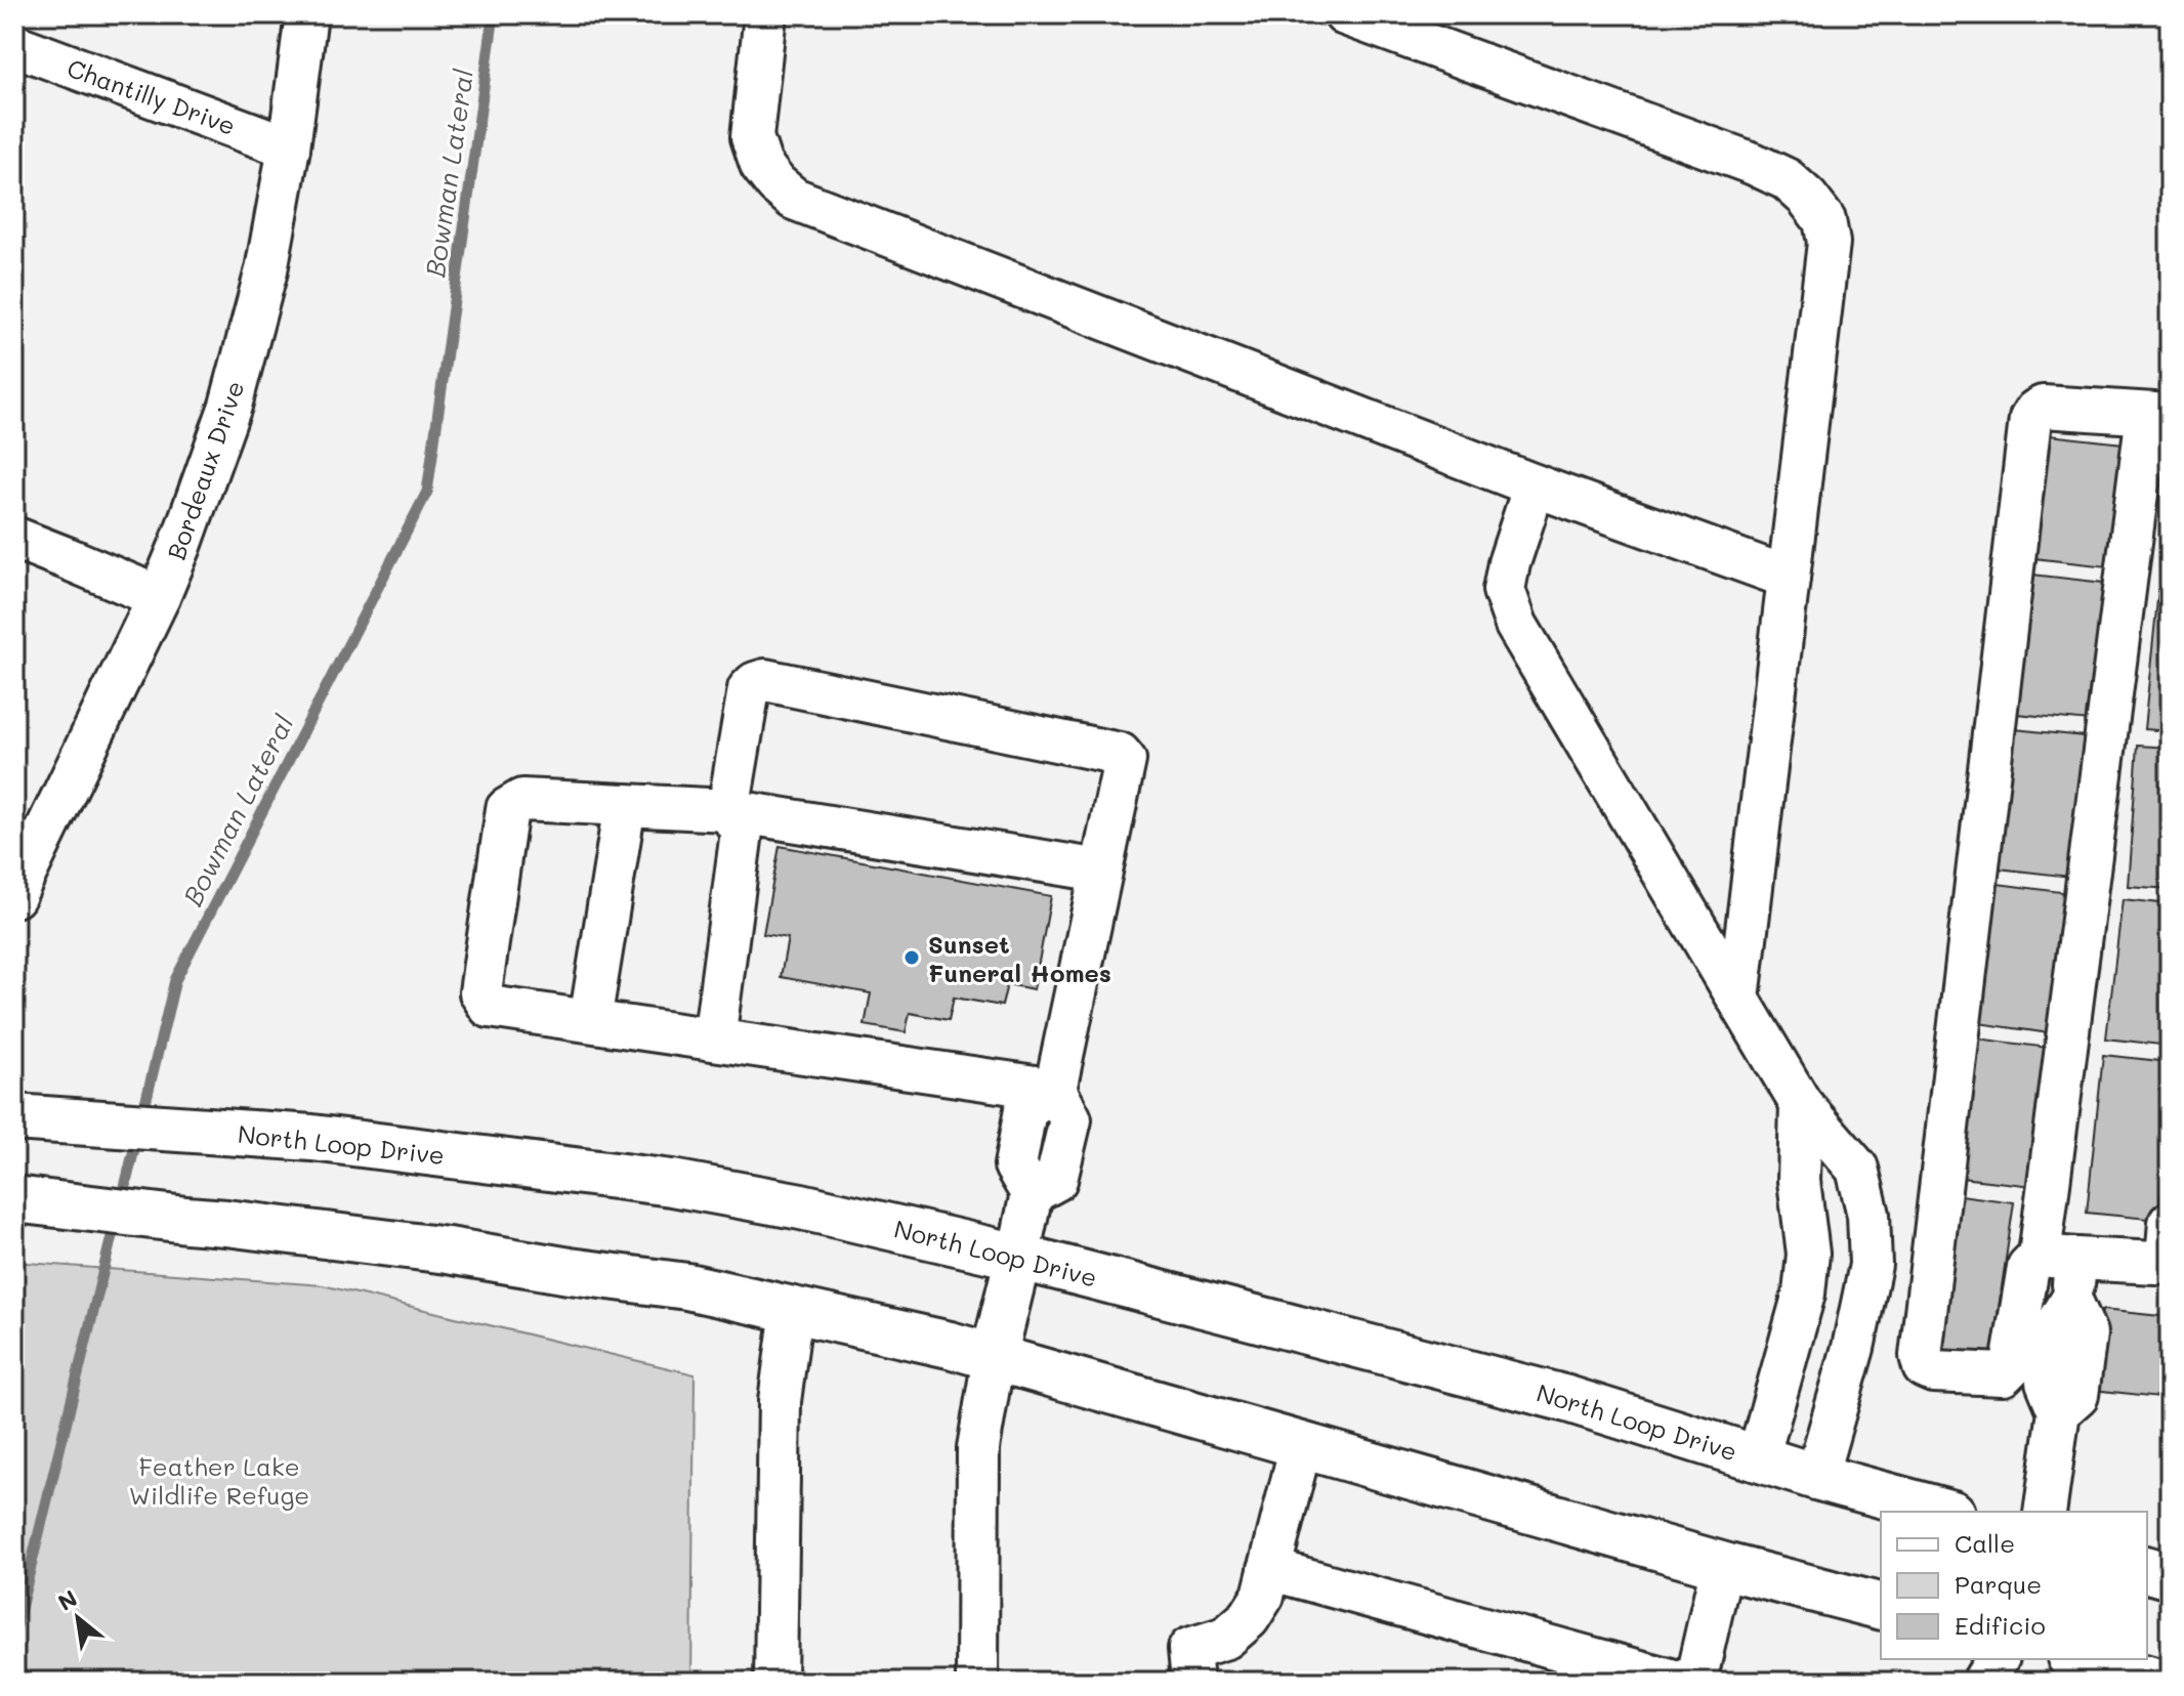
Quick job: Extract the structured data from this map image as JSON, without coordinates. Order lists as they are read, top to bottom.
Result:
{
  "streets": {
    "main road": ["North Loop Drive"],
    "street": ["Chantilly Drive", "Bordeaux Drive"]
  },
  "crossings": [
    ["Chantilly Drive", "Bordeaux Drive"]
  ],
  "water": ["Bowman Lateral"],
  "parks": ["Feather Lake Wildlife Refuge"],
  "places": ["Sunset Funeral Homes"],
  "legend": ["Calle", "Parque", "Edificio"],
  "north": "top left"
}
